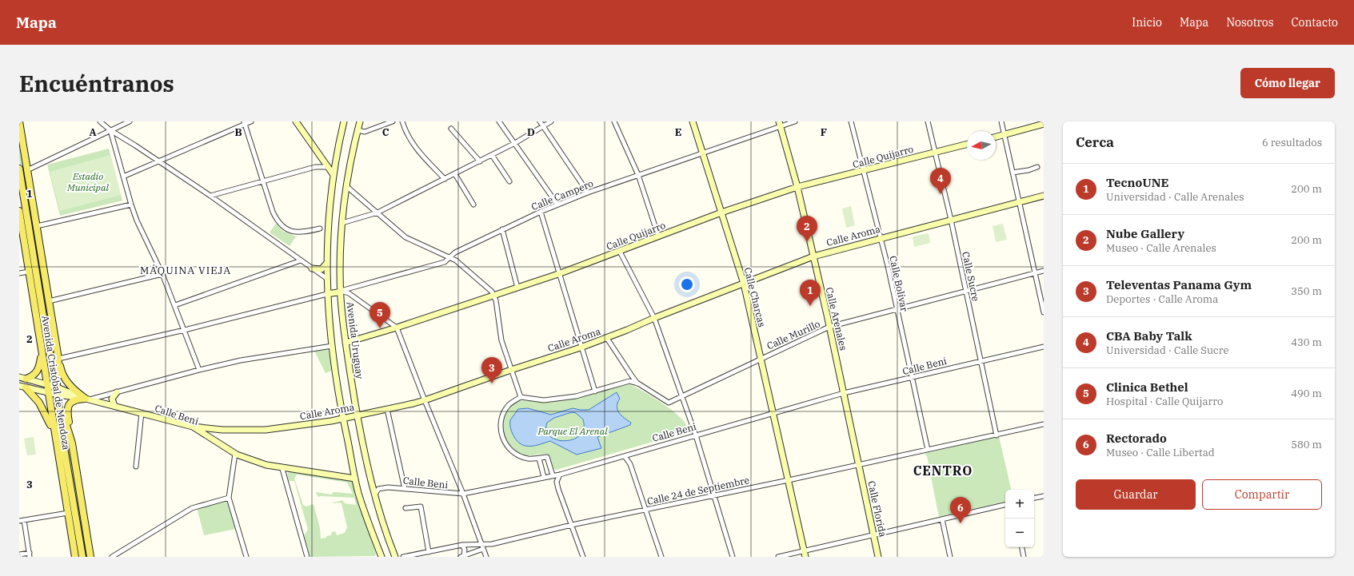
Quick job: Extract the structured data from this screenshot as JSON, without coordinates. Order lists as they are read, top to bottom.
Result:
{
  "streets": {
    "main road": ["Avenida Cristóbal de Mendoza"],
    "street": [
      "Calle Quijarro",
      "Calle Campero",
      "Calle Aroma",
      "Calle Sucre",
      "Calle Bolívar",
      "Calle Charcas",
      "Calle Arenales",
      "Calle Murillo",
      "Avenida Uruguay",
      "Calle Beni",
      "Calle 24 de Septiembre",
      "Calle Florida"
    ]
  },
  "crossings": [
    ["Calle Quijarro", "Calle Sucre"],
    ["Calle Quijarro", "Calle Bolívar"],
    ["Calle Quijarro", "Calle Charcas"],
    ["Calle Quijarro", "Calle Arenales"],
    ["Calle Quijarro", "Avenida Uruguay"],
    ["Calle Campero", "Calle Charcas"],
    ["Calle Campero", "Calle Arenales"],
    ["Calle Campero", "Avenida Uruguay"],
    ["Calle Aroma", "Calle Sucre"],
    ["Calle Aroma", "Calle Bolívar"],
    ["Calle Aroma", "Calle Charcas"],
    ["Calle Aroma", "Calle Arenales"],
    ["Calle Aroma", "Calle Murillo"],
    ["Calle Aroma", "Avenida Uruguay"],
    ["Calle Aroma", "Calle Beni"],
    ["Calle Sucre", "Calle Murillo"],
    ["Calle Sucre", "Calle Beni"],
    ["Calle Sucre", "Calle 24 de Septiembre"],
    ["Calle Bolívar", "Calle Murillo"],
    ["Calle Bolívar", "Calle Beni"],
    ["Calle Bolívar", "Calle 24 de Septiembre"],
    ["Calle Charcas", "Calle Murillo"],
    ["Calle Charcas", "Calle Beni"],
    ["Calle Charcas", "Calle 24 de Septiembre"],
    ["Calle Arenales", "Calle Murillo"],
    ["Calle Arenales", "Calle Beni"],
    ["Calle Arenales", "Calle 24 de Septiembre"],
    ["Calle Arenales", "Calle Florida"],
    ["Avenida Uruguay", "Calle Beni"],
    ["Calle Beni", "Avenida Cristóbal de Mendoza"],
    ["Calle 24 de Septiembre", "Calle Florida"]
  ],
  "districts": ["MÁQUINA VIEJA", "CENTRO"],
  "parks": ["Estadio Municipal", "Parque El Arenal"],
  "north": "left",
  "page": {
    "header": "Mapa",
    "nav": [
      "Inicio",
      "Mapa",
      "Nosotros",
      "Contacto"
    ],
    "buttons": [
      "Cómo llegar",
      ["Guardar", "Compartir"]
    ],
    "title": "Encuéntranos",
    "heading": ["Cerca", "6 resultados"],
    "list": [
      {
        "mark": "1",
        "name": "TecnoUNE",
        "note": "Universidad · Calle Arenales",
        "value": "200 m"
      },
      {
        "mark": "2",
        "name": "Nube Gallery",
        "note": "Museo · Calle Arenales",
        "value": "200 m"
      },
      {
        "mark": "3",
        "name": "Televentas Panama Gym",
        "note": "Deportes · Calle Aroma",
        "value": "350 m"
      },
      {
        "mark": "4",
        "name": "CBA Baby Talk",
        "note": "Universidad · Calle Sucre",
        "value": "430 m"
      },
      {
        "mark": "5",
        "name": "Clinica Bethel",
        "note": "Hospital · Calle Quijarro",
        "value": "490 m"
      },
      {
        "mark": "6",
        "name": "Rectorado",
        "note": "Museo · Calle Libertad",
        "value": "580 m"
      }
    ],
    "pins": [
      "4",
      "2",
      "1",
      "5",
      "3",
      "6"
    ],
    "map_buttons": ["+", "−"]
  },
  "grid": {
    "columns": [
      "A",
      "B",
      "C",
      "D",
      "E",
      "F"
    ],
    "rows": ["1", "2", "3"]
  }
}
